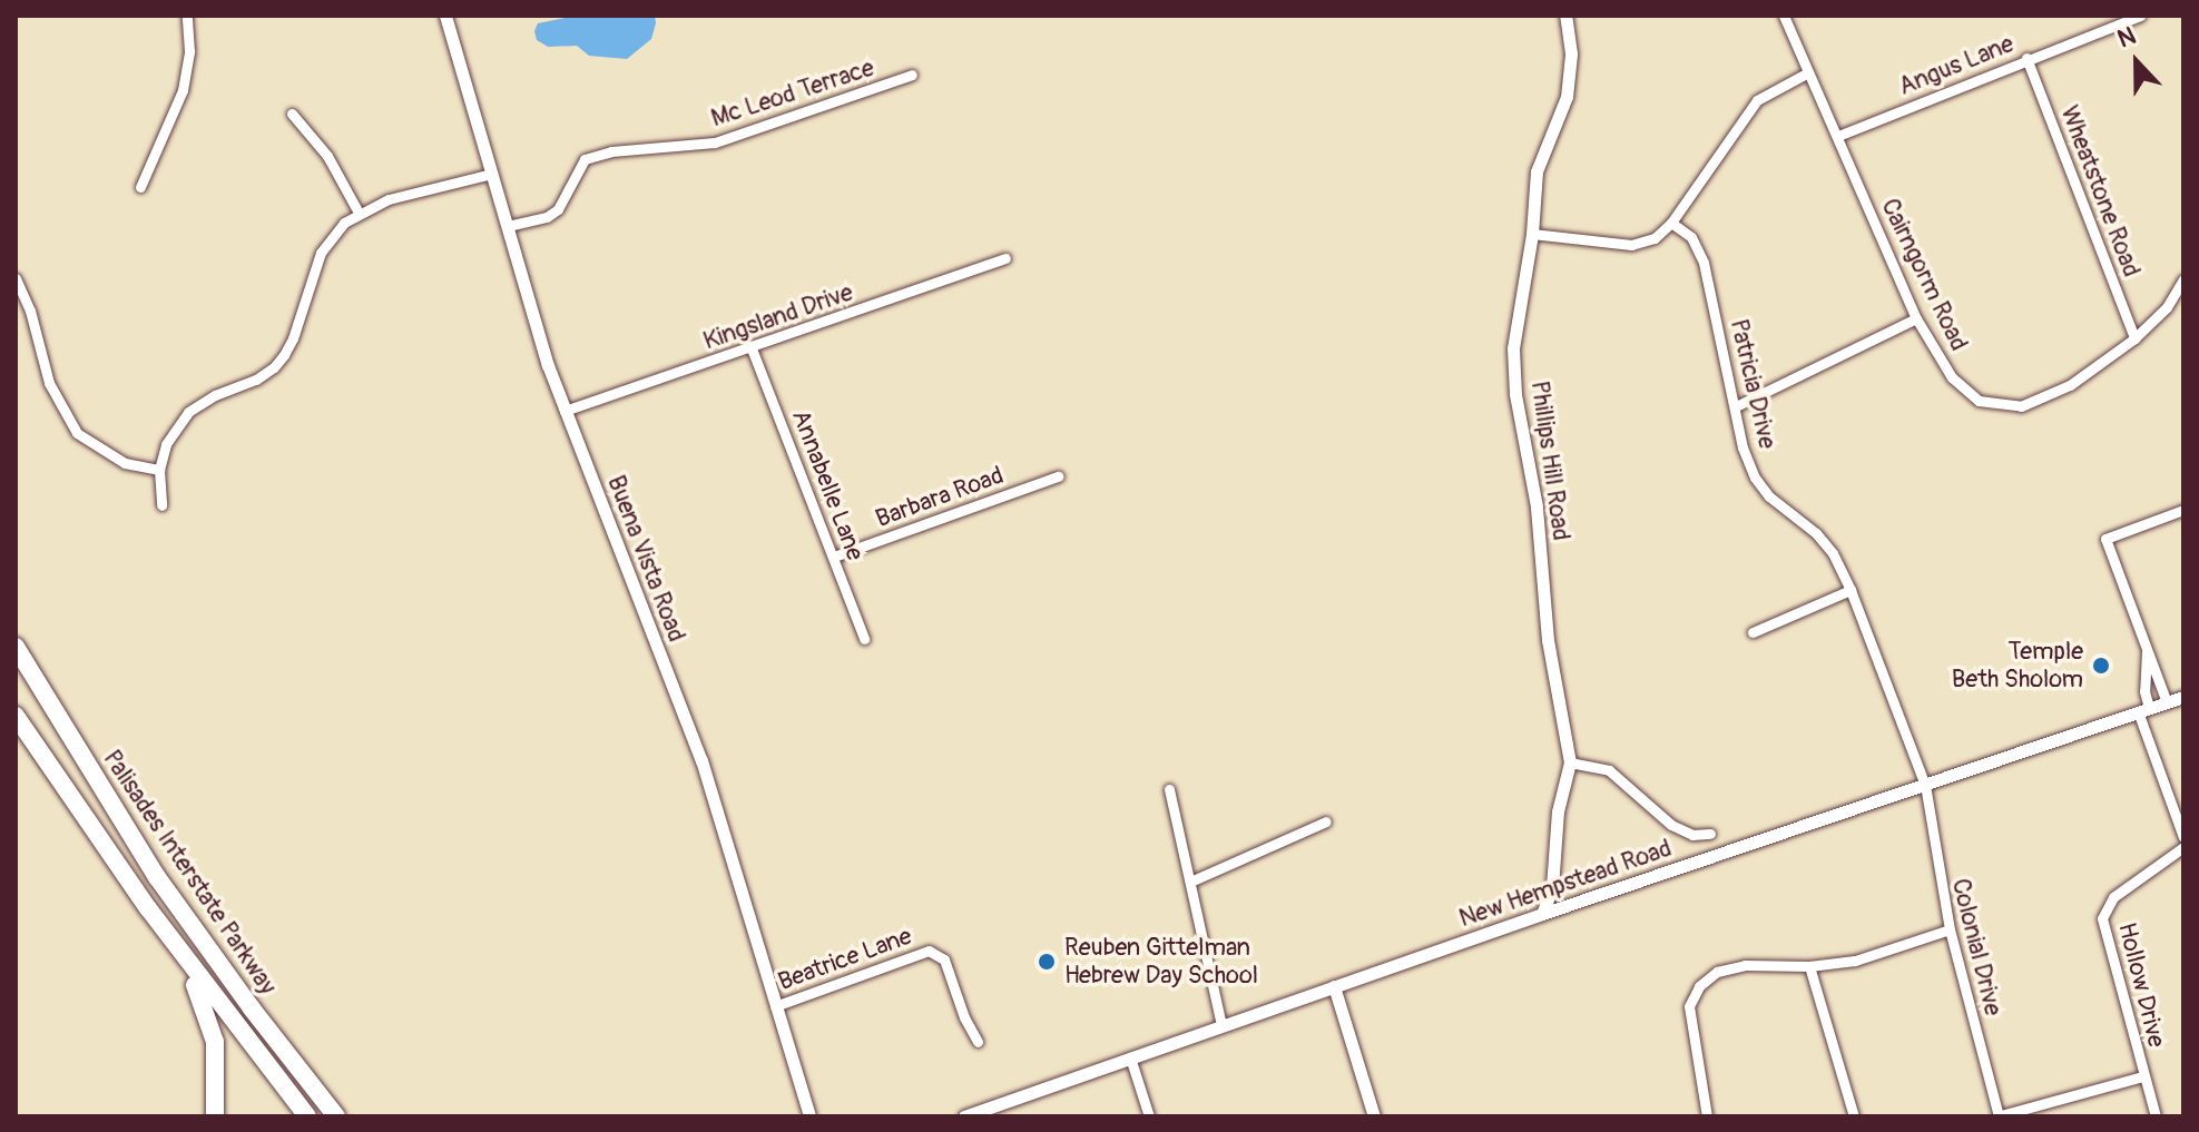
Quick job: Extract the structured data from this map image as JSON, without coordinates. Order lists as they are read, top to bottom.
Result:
{
  "streets": {
    "highway": ["Palisades Interstate Parkway"],
    "street": [
      "Angus Lane",
      "Mc Leod Terrace",
      "Wheatstone Road",
      "Cairngorm Road",
      "Kingsland Drive",
      "Patricia Drive",
      "Phillips Hill Road",
      "Annabelle Lane",
      "Barbara Road",
      "Buena Vista Road",
      "New Hempstead Road",
      "Colonial Drive",
      "Beatrice Lane",
      "Hollow Drive"
    ]
  },
  "crossings": [
    ["Angus Lane", "Wheatstone Road"],
    ["Angus Lane", "Cairngorm Road"],
    ["Mc Leod Terrace", "Buena Vista Road"],
    ["Wheatstone Road", "Cairngorm Road"],
    ["Kingsland Drive", "Annabelle Lane"],
    ["Kingsland Drive", "Buena Vista Road"],
    ["Patricia Drive", "New Hempstead Road"],
    ["Patricia Drive", "Colonial Drive"],
    ["Phillips Hill Road", "New Hempstead Road"],
    ["Annabelle Lane", "Barbara Road"],
    ["Buena Vista Road", "Beatrice Lane"],
    ["New Hempstead Road", "Colonial Drive"]
  ],
  "places": ["Temple Beth Sholom", "Reuben Gittelman Hebrew Day School"],
  "north": "top"
}
